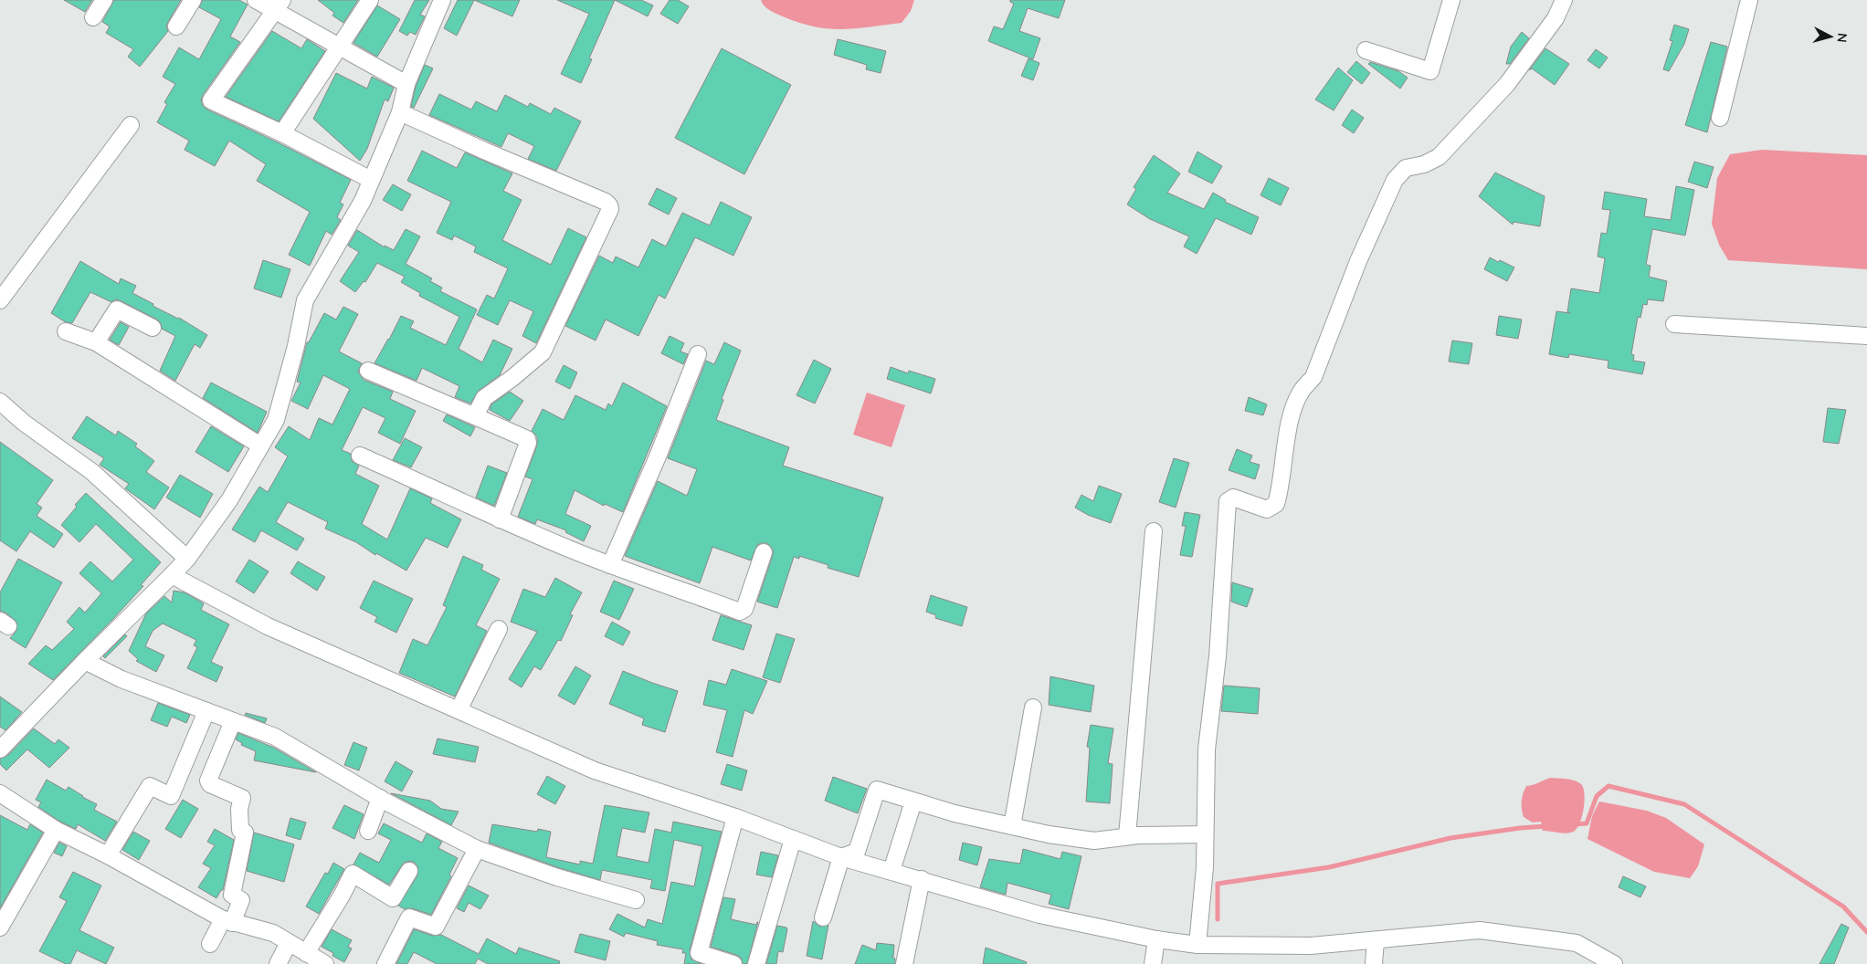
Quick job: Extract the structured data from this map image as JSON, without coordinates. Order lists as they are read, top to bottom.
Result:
{
  "north": "right"
}
